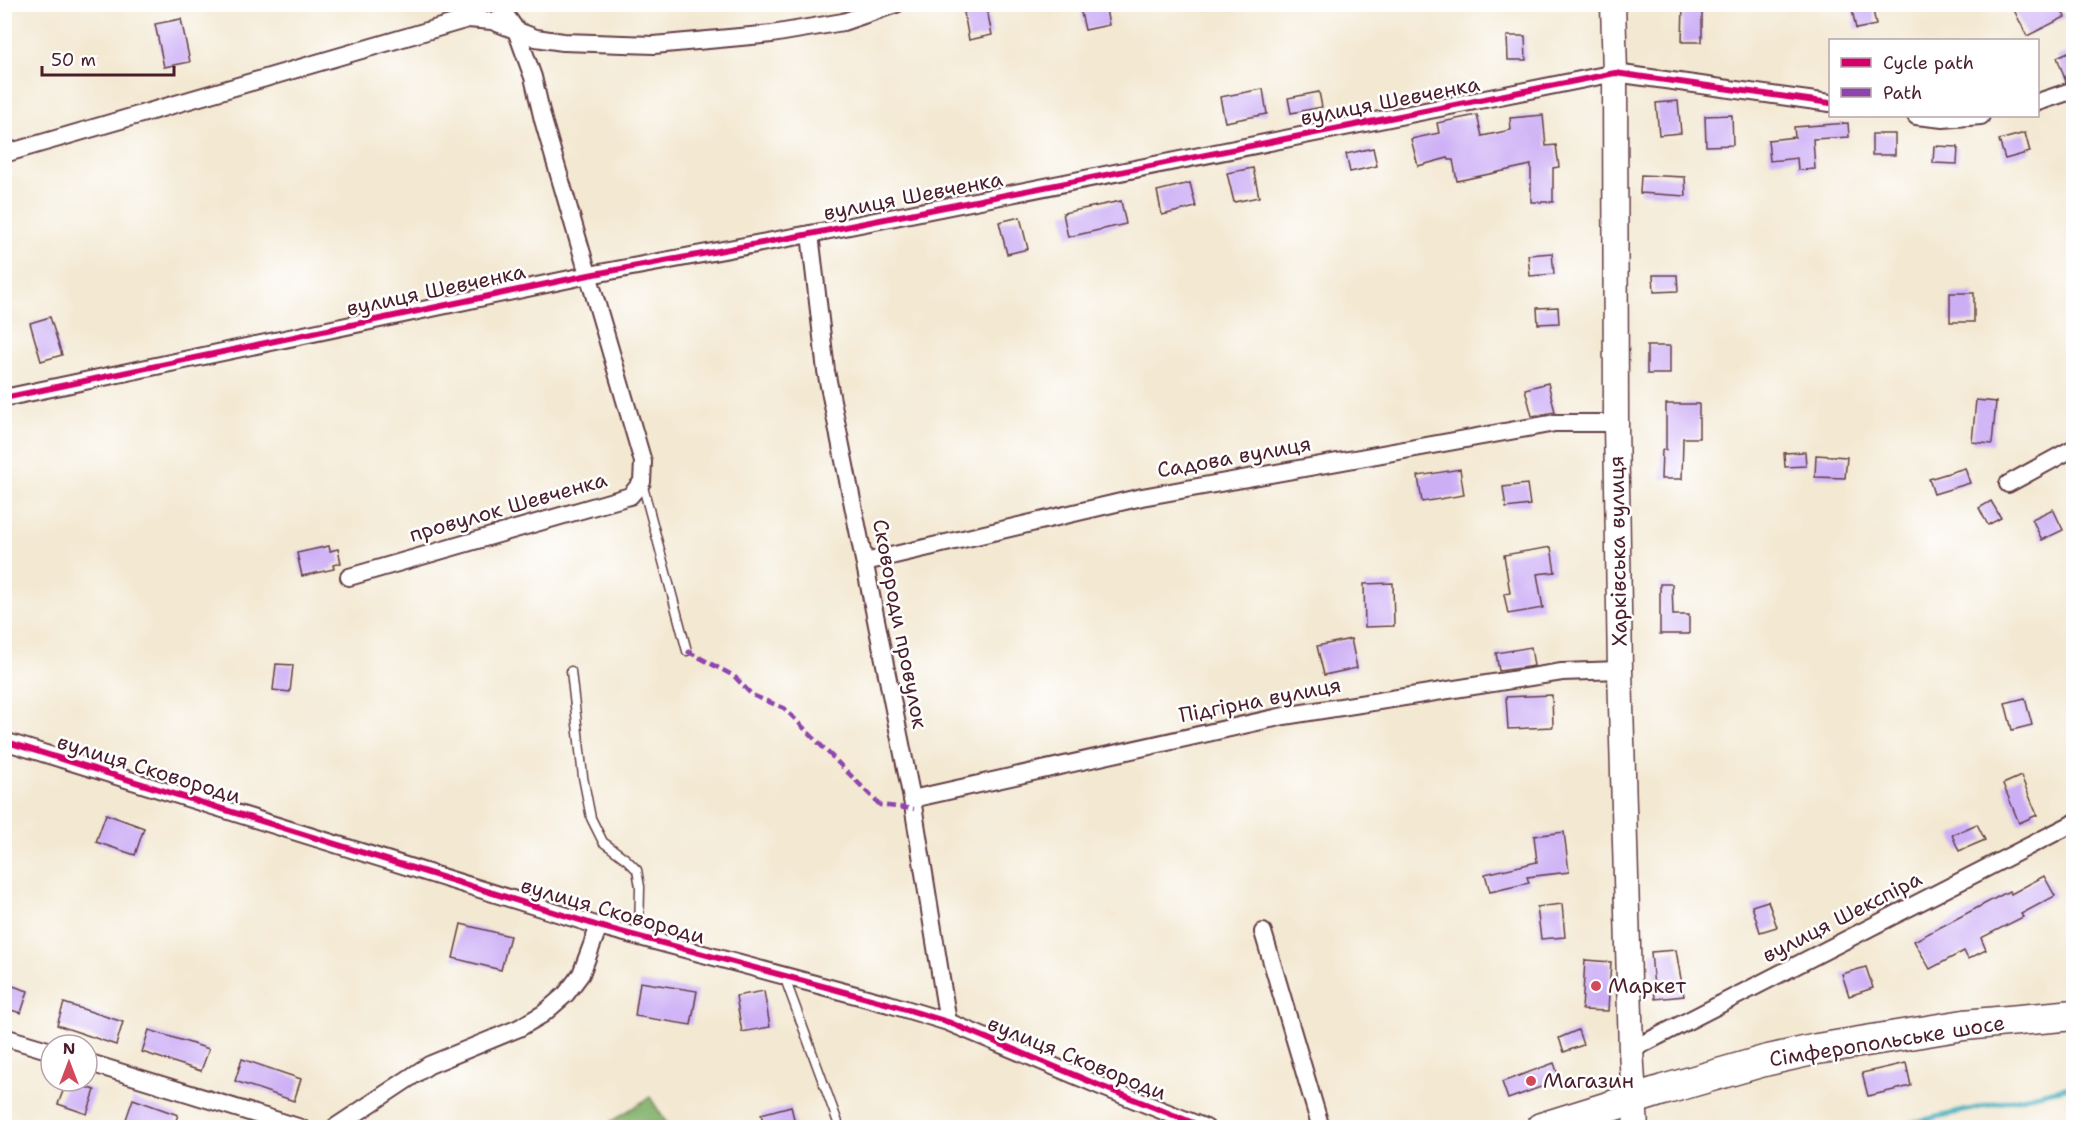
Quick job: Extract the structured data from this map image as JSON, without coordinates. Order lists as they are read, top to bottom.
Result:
{
  "streets": {
    "highway": ["Сімферопольське шосе"],
    "main road": ["Харківська вулиця"],
    "street": [
      "вулиця Шевченка",
      "Садова вулиця",
      "провулок Шевченка",
      "Сковороди провулок",
      "Підгірна вулиця",
      "вулиця Сковороди",
      "вулиця Шекспіра"
    ]
  },
  "crossings": [
    ["вулиця Шевченка", "Харківська вулиця"],
    ["вулиця Шевченка", "Сковороди провулок"],
    ["Садова вулиця", "Харківська вулиця"],
    ["Садова вулиця", "Сковороди провулок"],
    ["Харківська вулиця", "Підгірна вулиця"],
    ["Харківська вулиця", "вулиця Шекспіра"],
    ["Харківська вулиця", "Сімферопольське шосе"],
    ["Сковороди провулок", "Підгірна вулиця"],
    ["Сковороди провулок", "вулиця Сковороди"]
  ],
  "places": ["Маркет", "Магазин"],
  "legend": ["Cycle path", "Path"],
  "scale_bar": "50 m",
  "north": "top"
}
